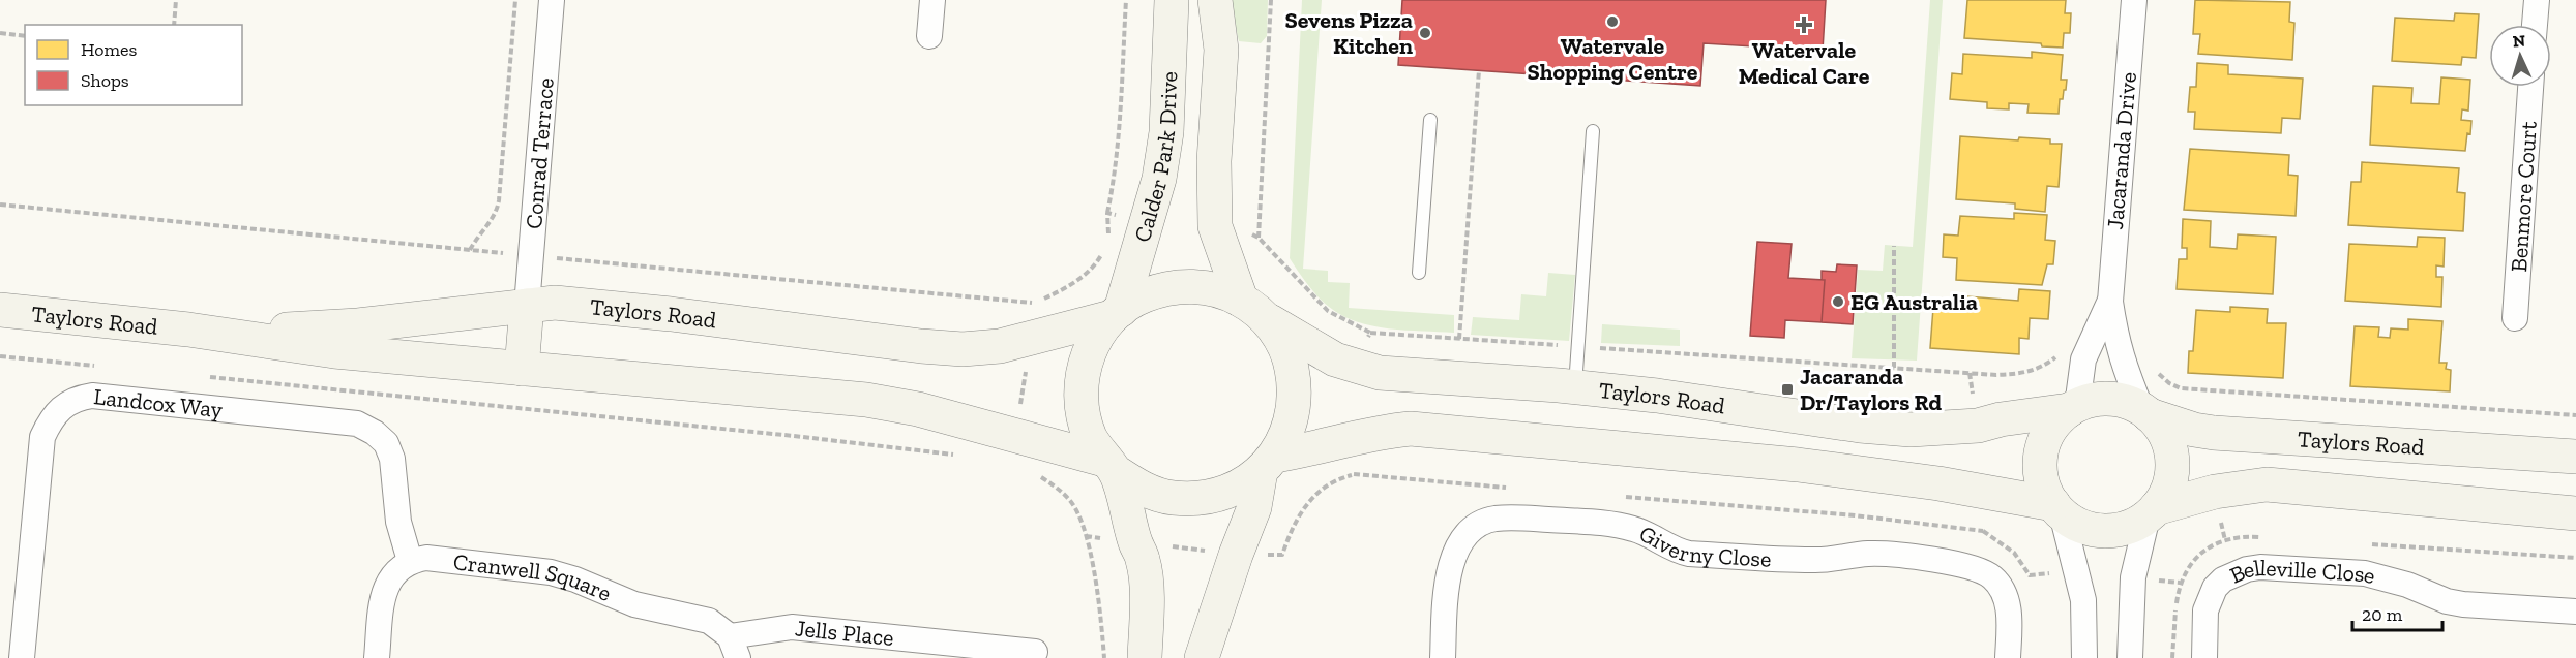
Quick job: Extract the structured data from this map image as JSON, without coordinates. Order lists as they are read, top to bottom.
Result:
{
  "streets": {
    "main road": ["Calder Park Drive", "Taylors Road"],
    "street": [
      "Jacaranda Drive",
      "Conrad Terrace",
      "Benmore Court",
      "Landcox Way",
      "Giverny Close",
      "Cranwell Square",
      "Belleville Close",
      "Jells Place"
    ]
  },
  "crossings": [
    ["Jacaranda Drive", "Taylors Road"],
    ["Conrad Terrace", "Taylors Road"],
    ["Calder Park Drive", "Taylors Road"],
    ["Landcox Way", "Cranwell Square"],
    ["Cranwell Square", "Jells Place"]
  ],
  "places": {
    "other": ["Watervale Shopping Centre", "Sevens Pizza Kitchen", "EG Australia"],
    "health": ["Watervale Medical Care"],
    "transit": ["Jacaranda Dr/Taylors Rd"]
  },
  "legend": ["Homes", "Shops"],
  "scale_bar": "20 m",
  "north": "top"
}
